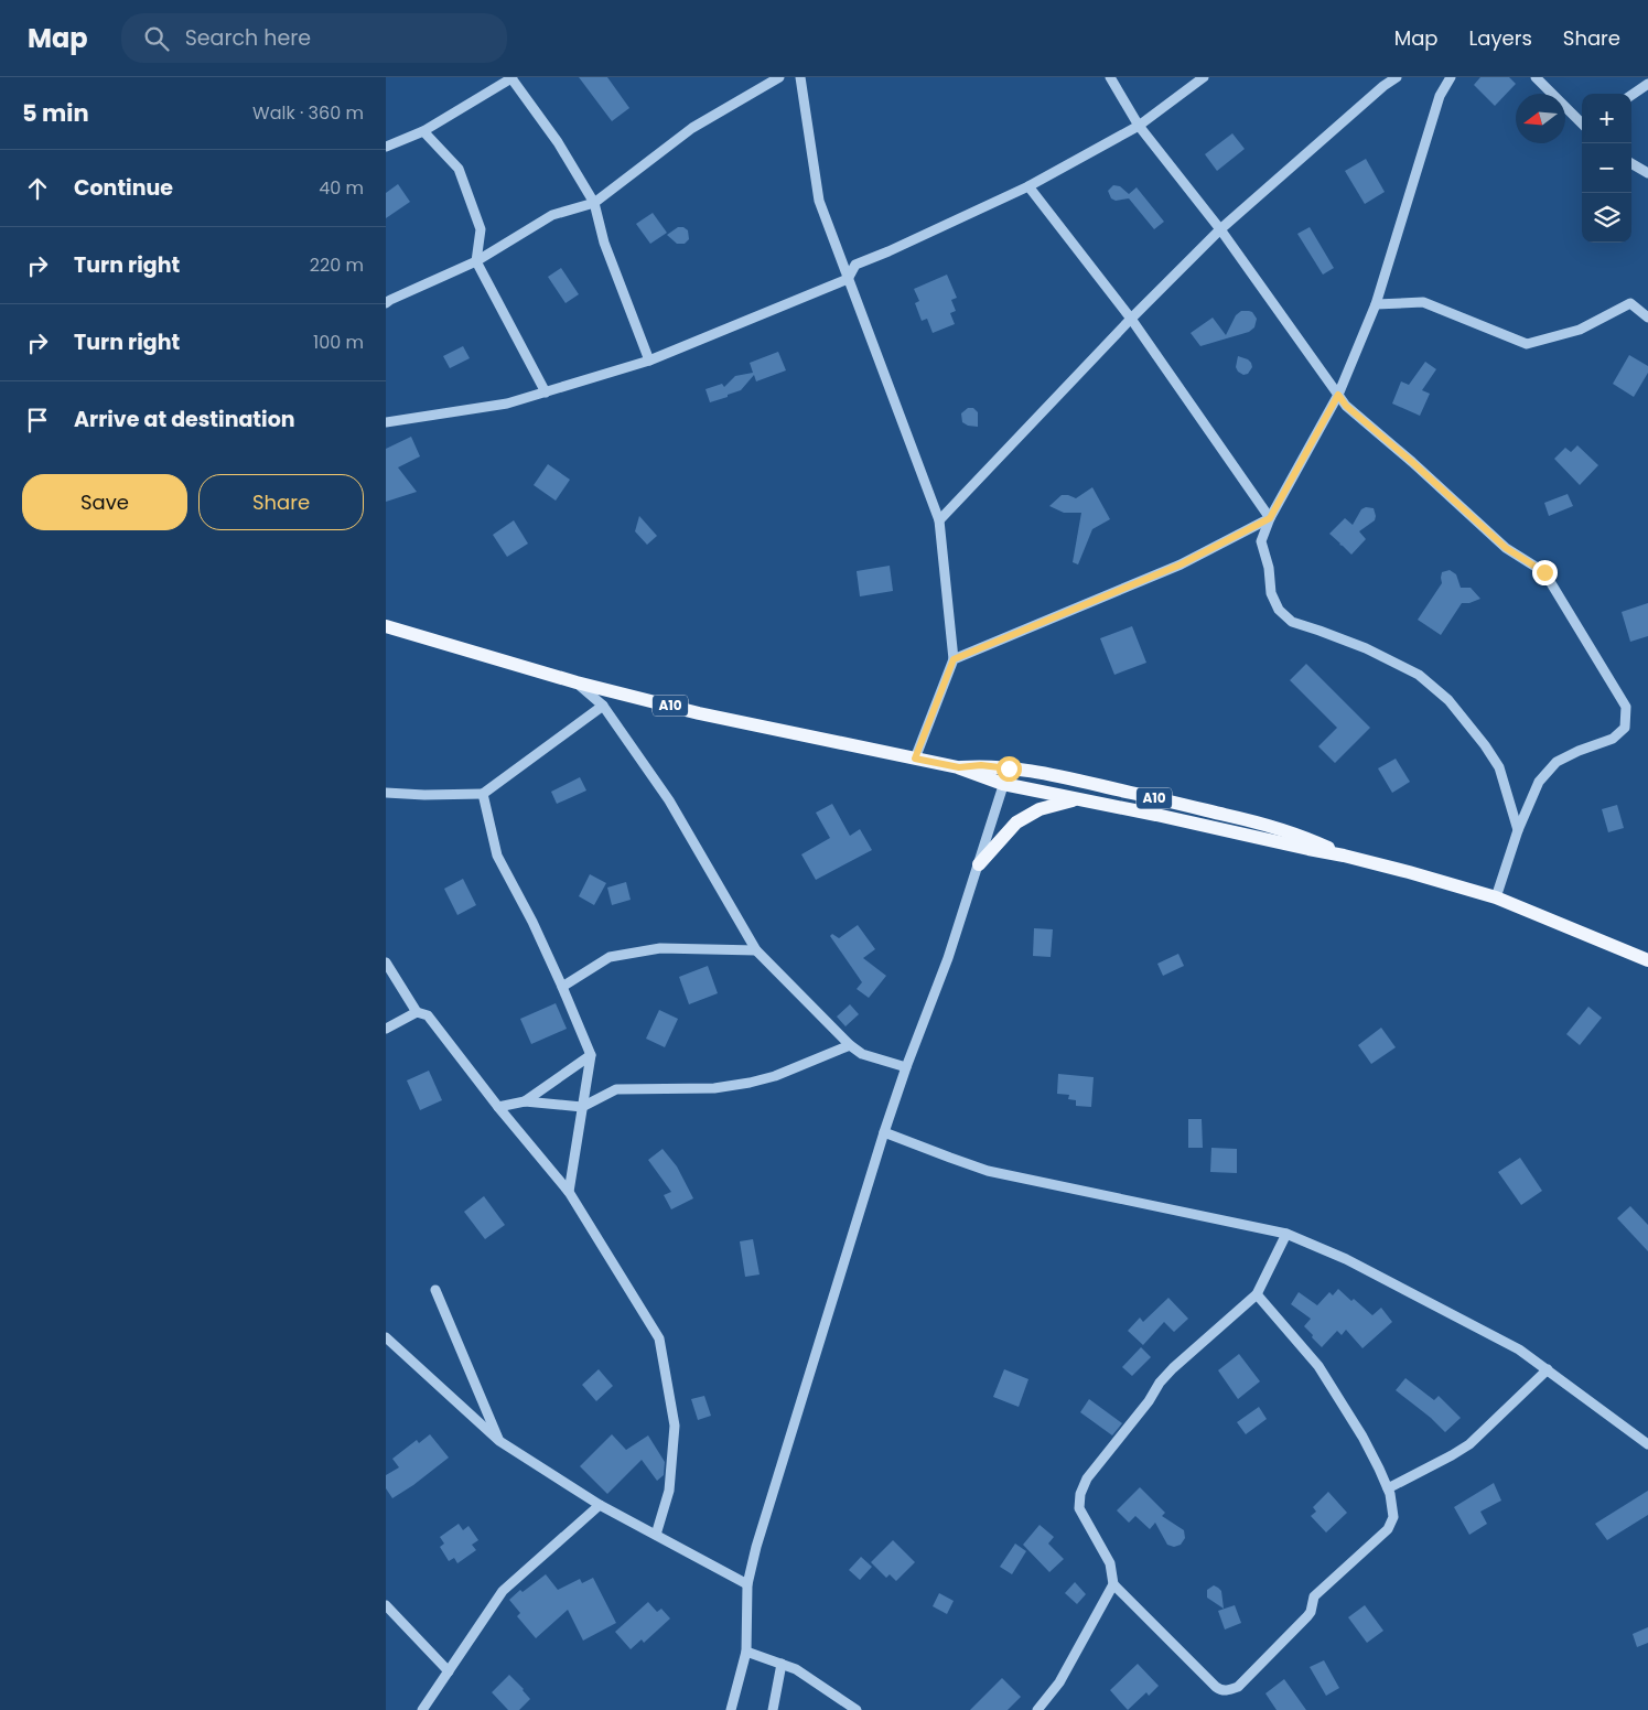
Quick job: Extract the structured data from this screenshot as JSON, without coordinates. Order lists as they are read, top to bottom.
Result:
{
  "streets": {
    "main road": ["A10"]
  },
  "north": "left",
  "page": {
    "header": "Map",
    "search": "Search here",
    "nav": ["Map", "Layers", "Share"],
    "heading": ["5 min", "Walk · 360 m"],
    "map_buttons": ["+", "−"],
    "list": [
      ["Continue", "40 m"],
      ["Turn right", "220 m"],
      ["Turn right", "100 m"],
      "Arrive at destination"
    ],
    "buttons": ["Save", "Share"]
  }
}
